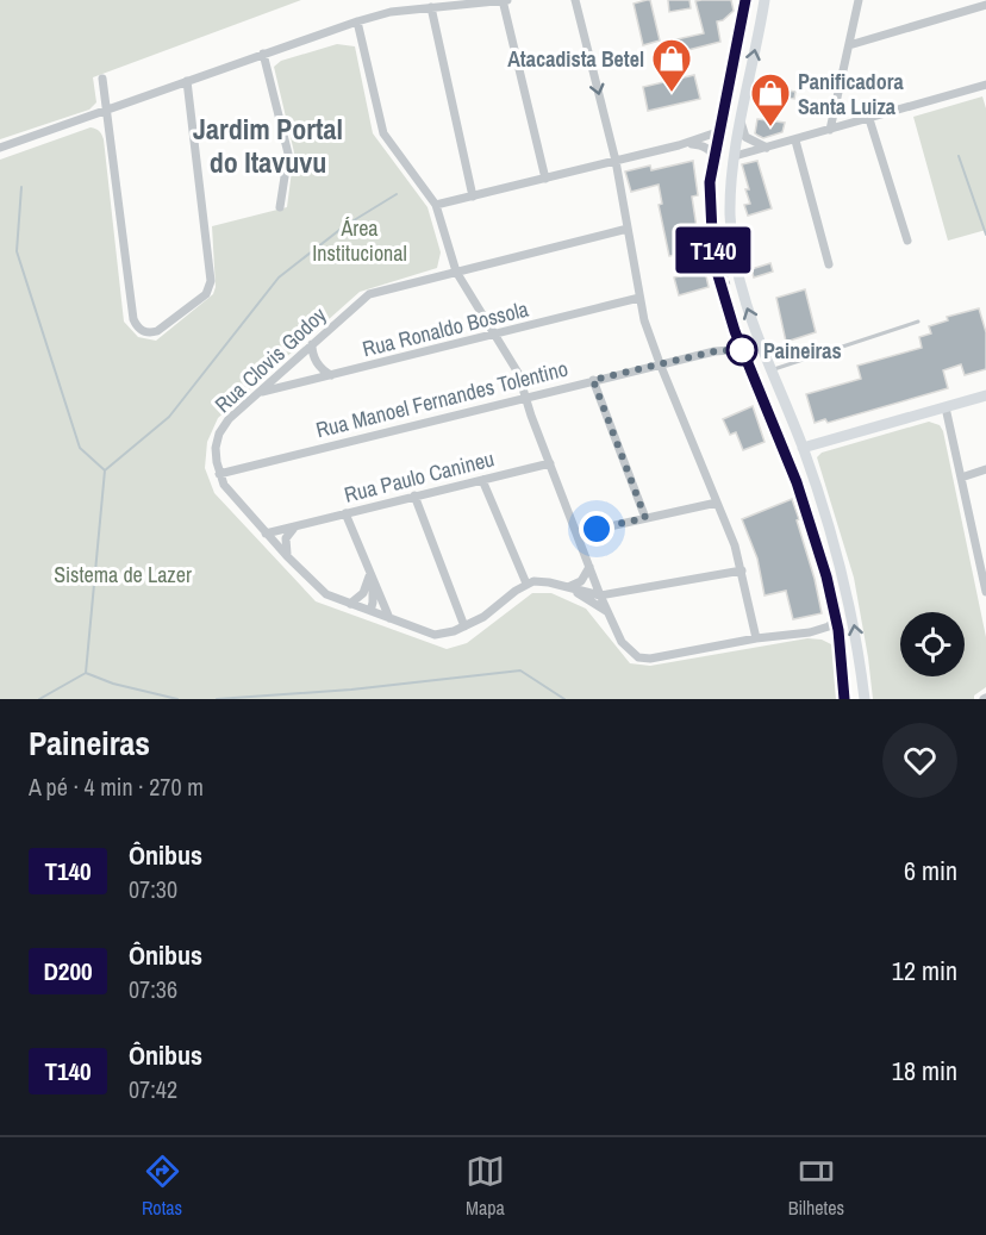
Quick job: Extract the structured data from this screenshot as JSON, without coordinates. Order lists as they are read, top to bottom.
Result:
{
  "streets": {
    "street": [
      "Rua Ronaldo Bossola",
      "Rua Clovis Godoy",
      "Rua Manoel Fernandes Tolentino",
      "Rua Paulo Canineu"
    ]
  },
  "crossings": [
    ["Rua Ronaldo Bossola", "Rua Clovis Godoy"],
    ["Rua Clovis Godoy", "Rua Manoel Fernandes Tolentino"]
  ],
  "districts": ["Jardim Portal do Itavuvu"],
  "parks": ["Área Institucional", "Sistema de Lazer"],
  "places": {
    "shop": ["Atacadista Betel", "Panificadora Santa Luiza"],
    "other": ["Paineiras"]
  },
  "lines": ["bus line T140"],
  "page": {
    "on_map": "T140",
    "heading": ["Paineiras", "A pé · 4 min · 270 m"],
    "list": [
      {
        "mark": "T140",
        "name": "Ônibus",
        "note": "07:30",
        "value": "6 min"
      },
      {
        "mark": "D200",
        "name": "Ônibus",
        "note": "07:36",
        "value": "12 min"
      },
      {
        "mark": "T140",
        "name": "Ônibus",
        "note": "07:42",
        "value": "18 min"
      }
    ],
    "tabs": ["Rotas", "Mapa", "Bilhetes"]
  }
}
